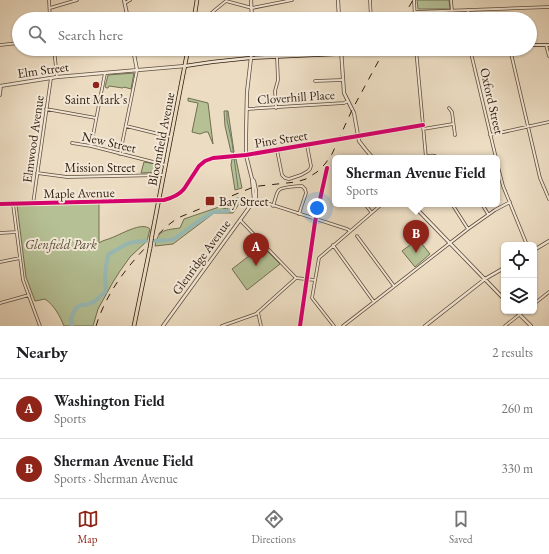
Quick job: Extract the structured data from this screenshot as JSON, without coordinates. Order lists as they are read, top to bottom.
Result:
{
  "streets": {
    "main road": ["Bloomfield Avenue"],
    "street": [
      "Elm Street",
      "Cloverhill Place",
      "Oxford Street",
      "Elmwood Avenue",
      "Pine Street",
      "New Street",
      "Mission Street",
      "Maple Avenue",
      "Glenridge Avenue"
    ]
  },
  "crossings": [
    ["Elm Street", "Elmwood Avenue"],
    ["Elm Street", "Bloomfield Avenue"],
    ["Elmwood Avenue", "Mission Street"],
    ["Elmwood Avenue", "Maple Avenue"],
    ["Bloomfield Avenue", "Pine Street"],
    ["Bloomfield Avenue", "New Street"],
    ["Bloomfield Avenue", "Mission Street"],
    ["Bloomfield Avenue", "Maple Avenue"],
    ["Pine Street", "Maple Avenue"]
  ],
  "parks": ["Glenfield Park"],
  "places": {
    "other": ["Saint Mark’s"],
    "transit": ["Bay Street"]
  },
  "page": {
    "search": "Search here",
    "popup": ["Sherman Avenue Field", "Sports"],
    "pins": ["B", "A"],
    "heading": ["Nearby", "2 results"],
    "list": [
      {
        "mark": "A",
        "name": "Washington Field",
        "note": "Sports",
        "value": "260 m"
      },
      {
        "mark": "B",
        "name": "Sherman Avenue Field",
        "note": "Sports · Sherman Avenue",
        "value": "330 m"
      }
    ],
    "nav": ["Map", "Directions", "Saved"]
  }
}
